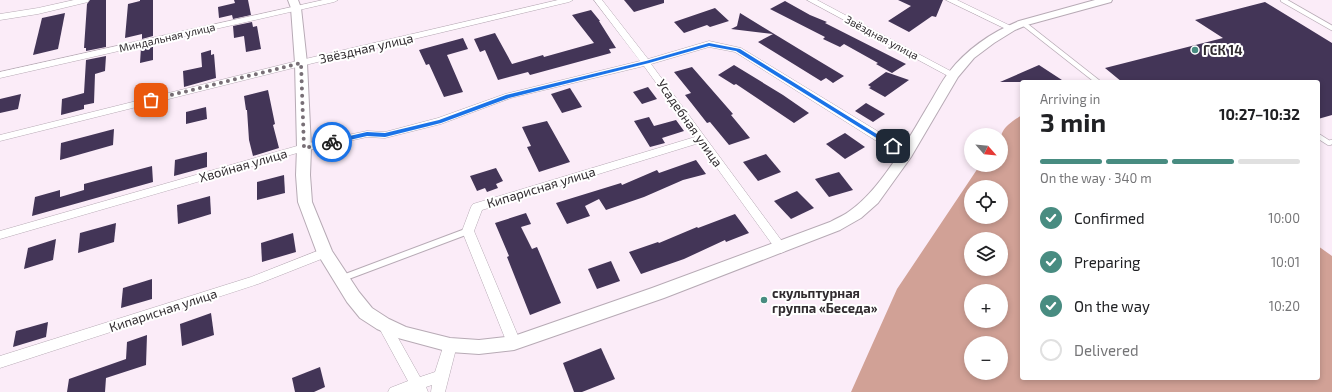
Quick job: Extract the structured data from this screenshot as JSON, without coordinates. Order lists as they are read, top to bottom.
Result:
{
  "streets": {
    "street": [
      "Миндальная улица",
      "Звёздная улица",
      "Усадебная улица",
      "Хвойная улица",
      "Кипарисная улица"
    ]
  },
  "crossings": [
    ["Усадебная улица", "Хвойная улица"],
    ["Усадебная улица", "Кипарисная улица"]
  ],
  "places": ["ГСК 14", "скульптурная группа «Беседа»"],
  "north": "bottom right",
  "page": {
    "heading": ["3 min", "Arriving in", "10:27–10:32"],
    "map_buttons": ["+", "−"],
    "bar": "On the way · 340 m",
    "list": [
      ["Confirmed", "10:00"],
      ["Preparing", "10:01"],
      ["On the way", "10:20"],
      "Delivered"
    ]
  }
}
